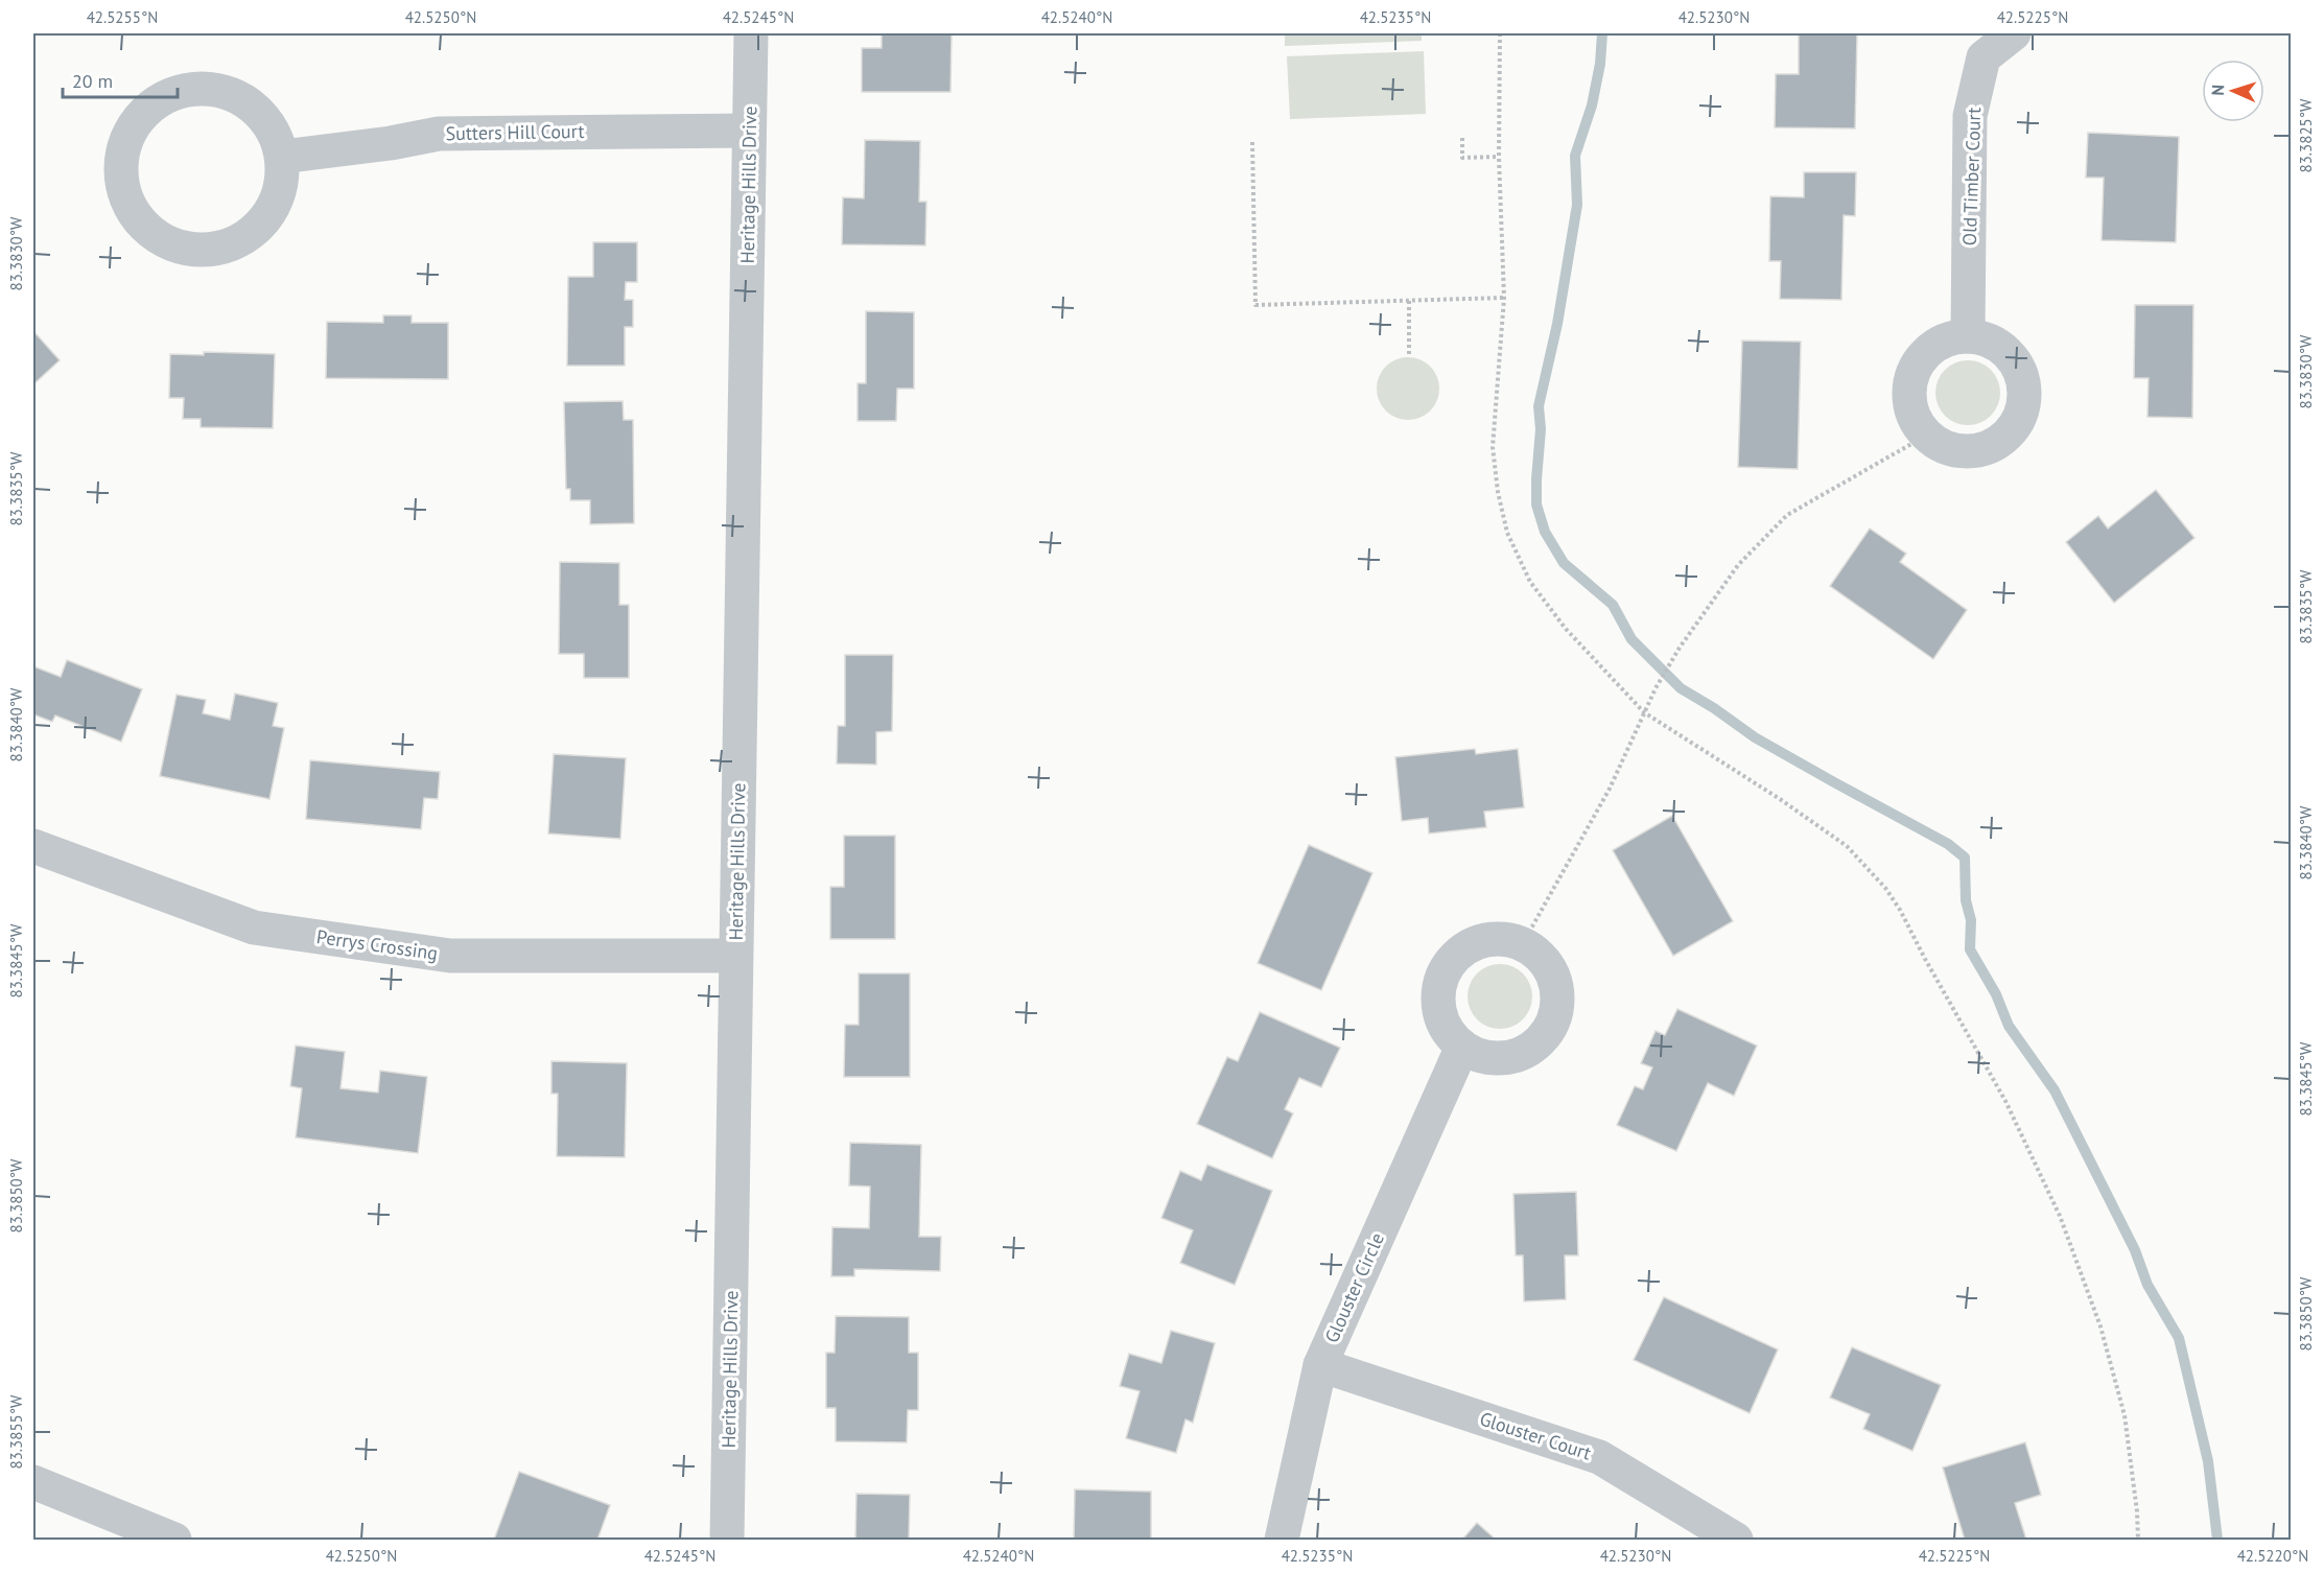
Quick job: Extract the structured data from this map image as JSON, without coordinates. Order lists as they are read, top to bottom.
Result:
{
  "streets": {
    "street": [
      "Sutters Hill Court",
      "Old Timber Court",
      "Heritage Hills Drive",
      "Perrys Crossing",
      "Glouster Circle",
      "Glouster Court"
    ]
  },
  "crossings": [
    ["Sutters Hill Court", "Heritage Hills Drive"],
    ["Heritage Hills Drive", "Perrys Crossing"],
    ["Glouster Circle", "Glouster Court"]
  ],
  "scale_bar": "20 m",
  "north": "left",
  "coordinates": [
    "42.5255°N",
    "42.5250°N",
    "42.5245°N",
    "42.5240°N",
    "42.5235°N",
    "42.5230°N",
    "42.5225°N",
    "83.3825°W",
    "83.3830°W",
    "83.3835°W",
    "83.3840°W",
    "83.3845°W",
    "83.3850°W",
    "83.3855°W",
    "42.5220°N"
  ]
}
